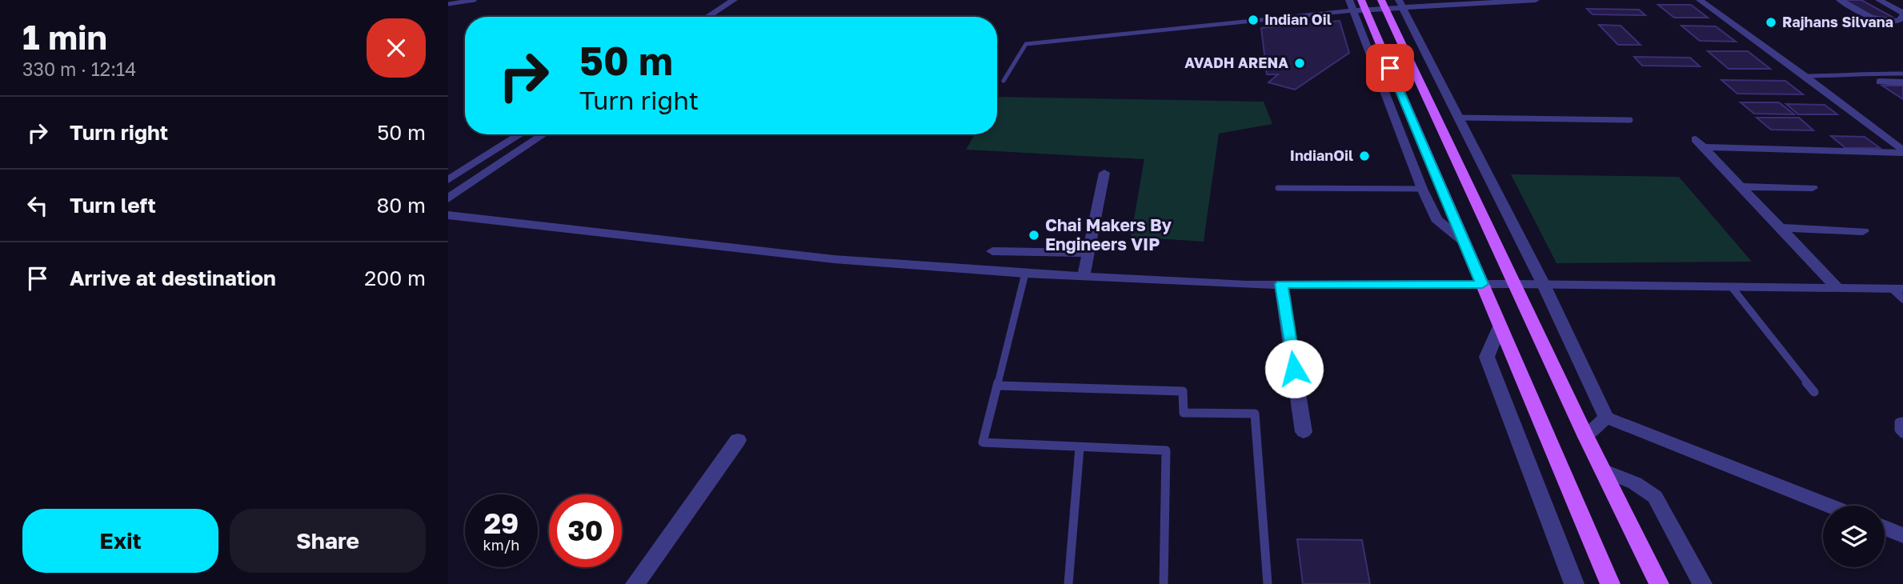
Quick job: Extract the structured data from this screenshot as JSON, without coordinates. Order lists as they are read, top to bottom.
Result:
{
  "places": [
    "Indian Oil",
    "Rajhans Silvana",
    "AVADH ARENA",
    "IndianOil",
    "Chai Makers By Engineers VIP"
  ],
  "page": {
    "heading": ["1 min", "330 m · 12:14"],
    "turn": ["50 m", "Turn right"],
    "list": [
      {
        "name": "Turn right",
        "value": "50 m"
      },
      {
        "name": "Turn left",
        "value": "80 m"
      },
      {
        "name": "Arrive at destination",
        "value": "200 m"
      }
    ],
    "speed": "29 km/h",
    "limit": "30",
    "buttons": ["Exit", "Share"]
  }
}
